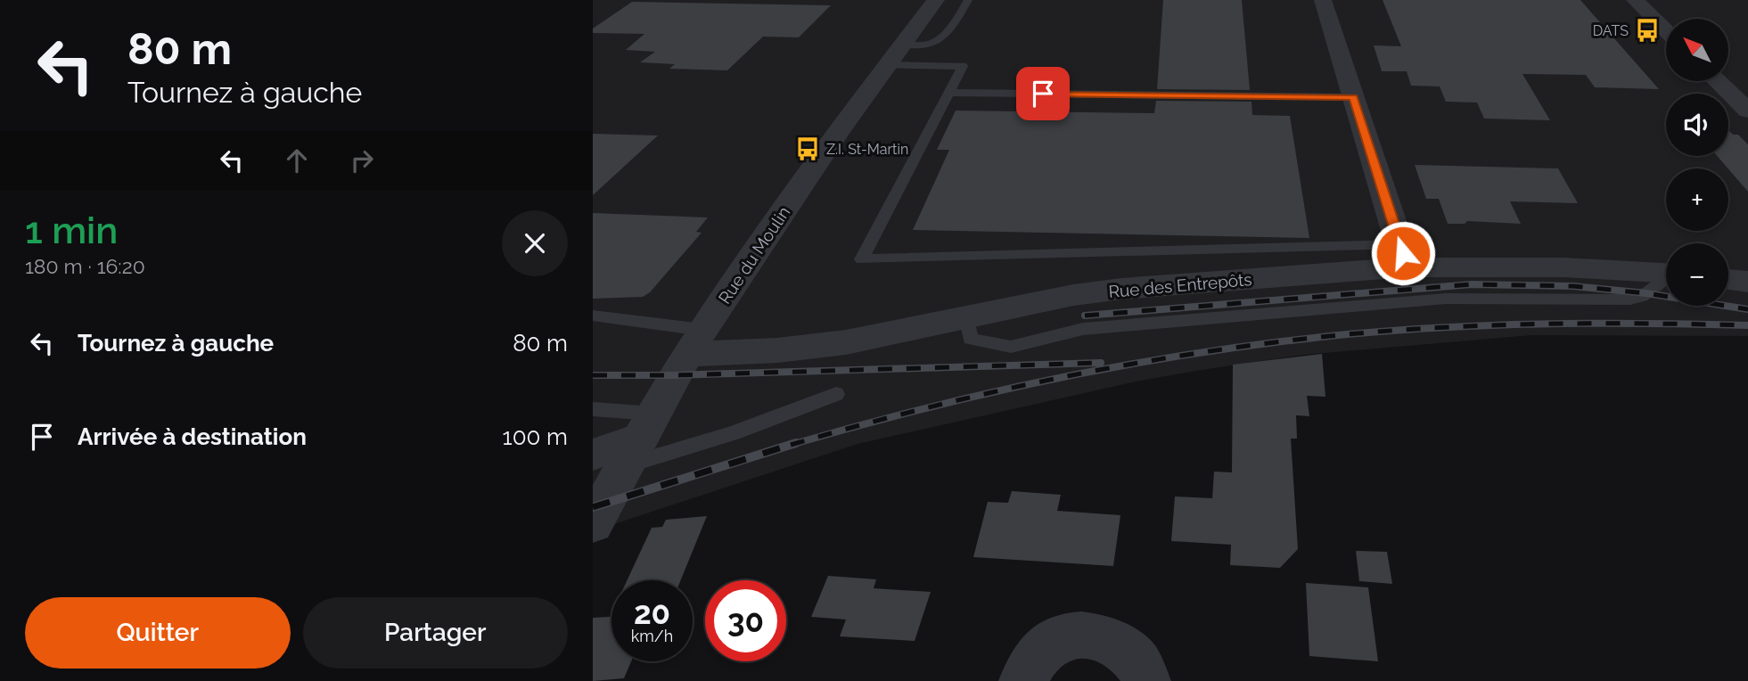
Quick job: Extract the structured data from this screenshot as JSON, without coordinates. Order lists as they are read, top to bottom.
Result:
{
  "streets": {
    "street": ["Rue du Moulin", "Rue des Entrepôts"]
  },
  "crossings": [
    ["Rue du Moulin", "Rue des Entrepôts"]
  ],
  "places": {
    "bus stop": ["DATS", "Z.I. St-Martin"]
  },
  "north": "top left",
  "page": {
    "turn": ["80 m", "Tournez à gauche"],
    "map_buttons": ["+", "−"],
    "heading": ["1 min", "180 m · 16:20"],
    "list": [
      {
        "name": "Tournez à gauche",
        "value": "80 m"
      },
      {
        "name": "Arrivée à destination",
        "value": "100 m"
      }
    ],
    "speed": "20 km/h",
    "limit": "30",
    "buttons": ["Quitter", "Partager"]
  }
}
